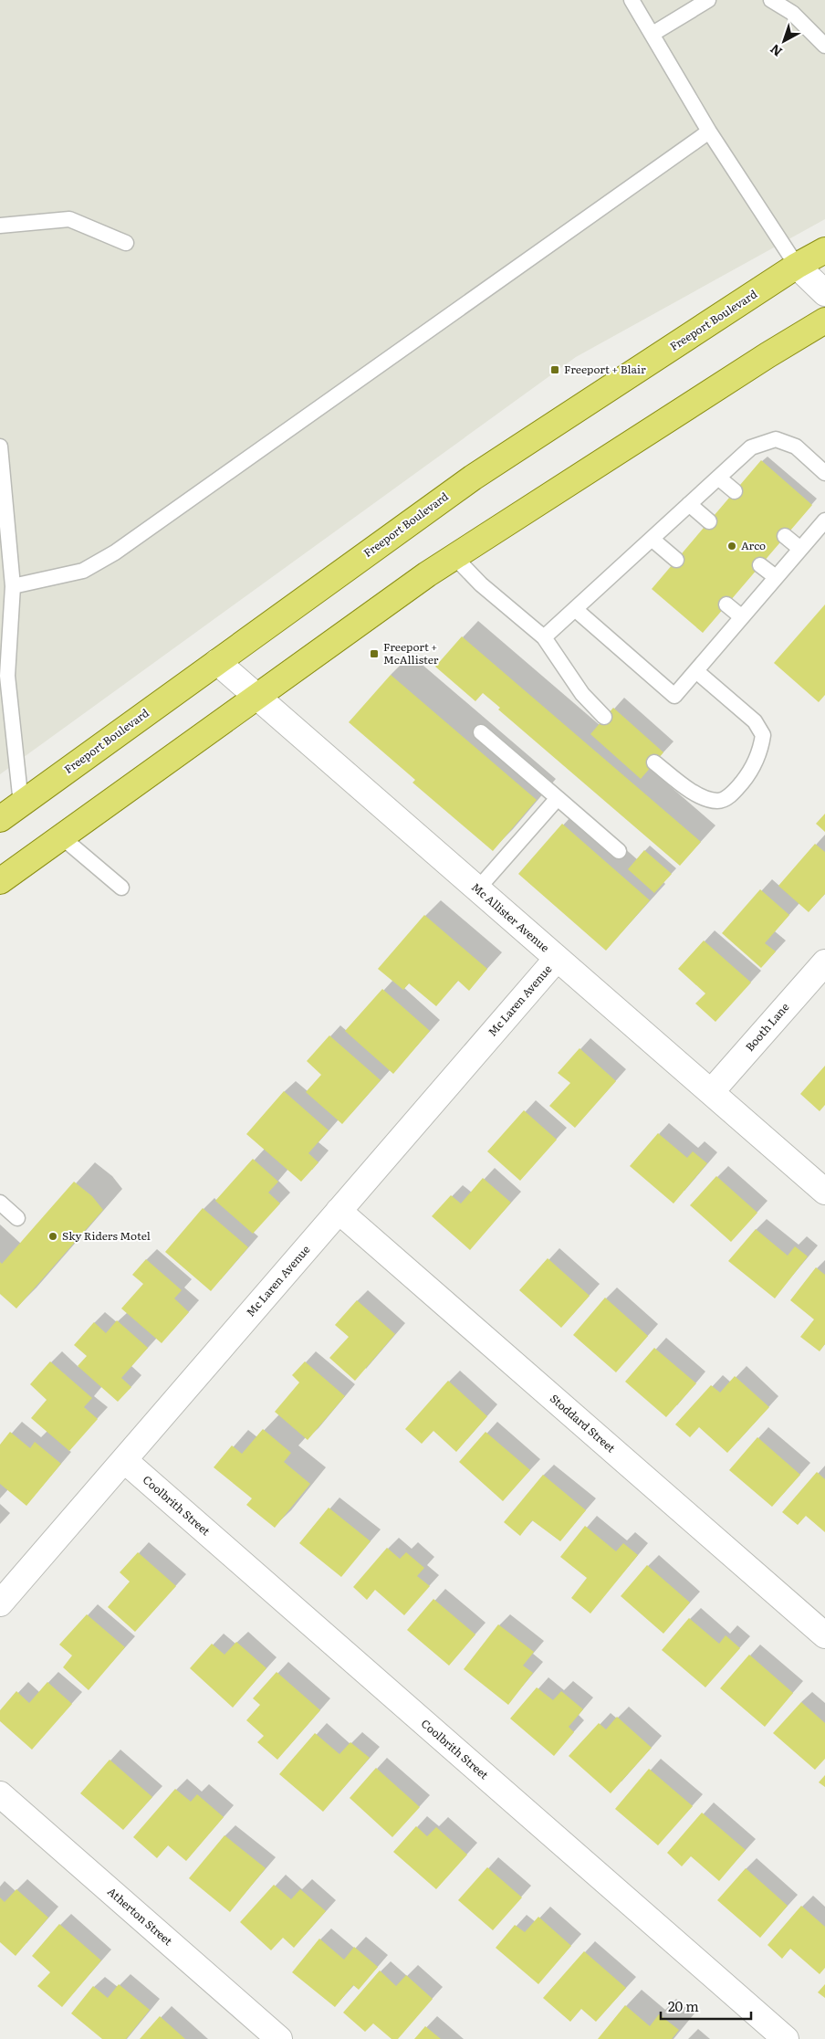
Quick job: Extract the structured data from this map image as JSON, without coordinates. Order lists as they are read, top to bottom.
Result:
{
  "streets": {
    "main road": ["Freeport Boulevard"],
    "street": [
      "Mc Allister Avenue",
      "Mc Laren Avenue",
      "Booth Lane",
      "Stoddard Street",
      "Coolbrith Street",
      "Atherton Street"
    ]
  },
  "crossings": [
    ["Freeport Boulevard", "Mc Allister Avenue"],
    ["Mc Allister Avenue", "Mc Laren Avenue"],
    ["Mc Allister Avenue", "Booth Lane"],
    ["Mc Laren Avenue", "Stoddard Street"],
    ["Mc Laren Avenue", "Coolbrith Street"]
  ],
  "places": {
    "transit": ["Freeport + Blair", "Freeport + McAllister"],
    "other": ["Arco", "Sky Riders Motel"]
  },
  "scale_bar": "20 m",
  "north": "bottom left"
}
